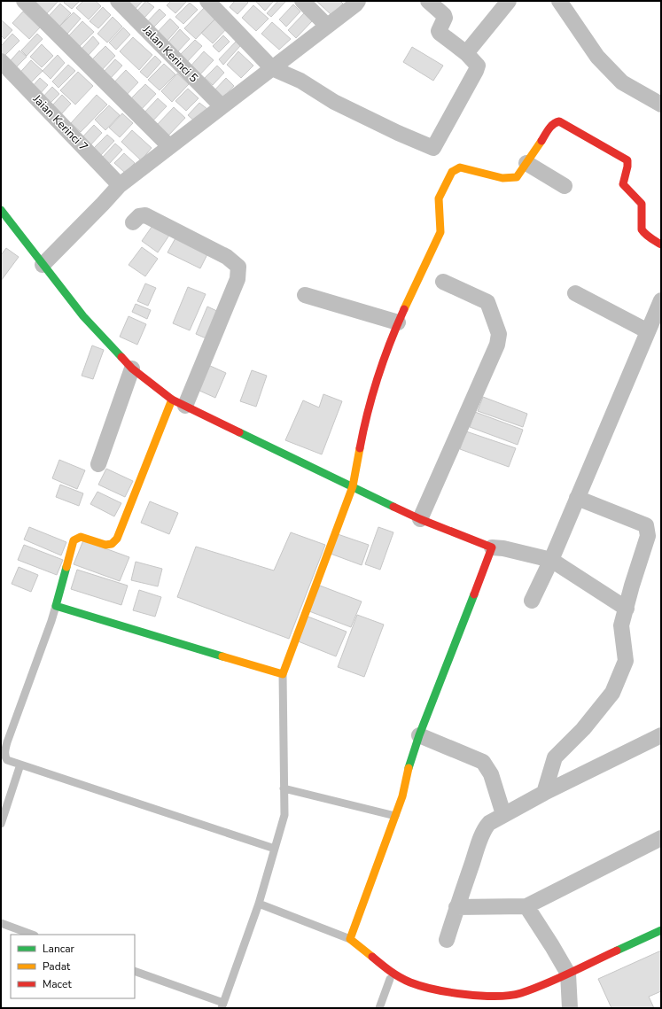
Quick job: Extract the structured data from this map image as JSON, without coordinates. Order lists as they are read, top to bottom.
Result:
{
  "streets": {
    "street": ["Jalan Kerinci 5", "Jaian Kerinci 7"]
  },
  "legend": ["Lancar", "Padat", "Macet"]
}
